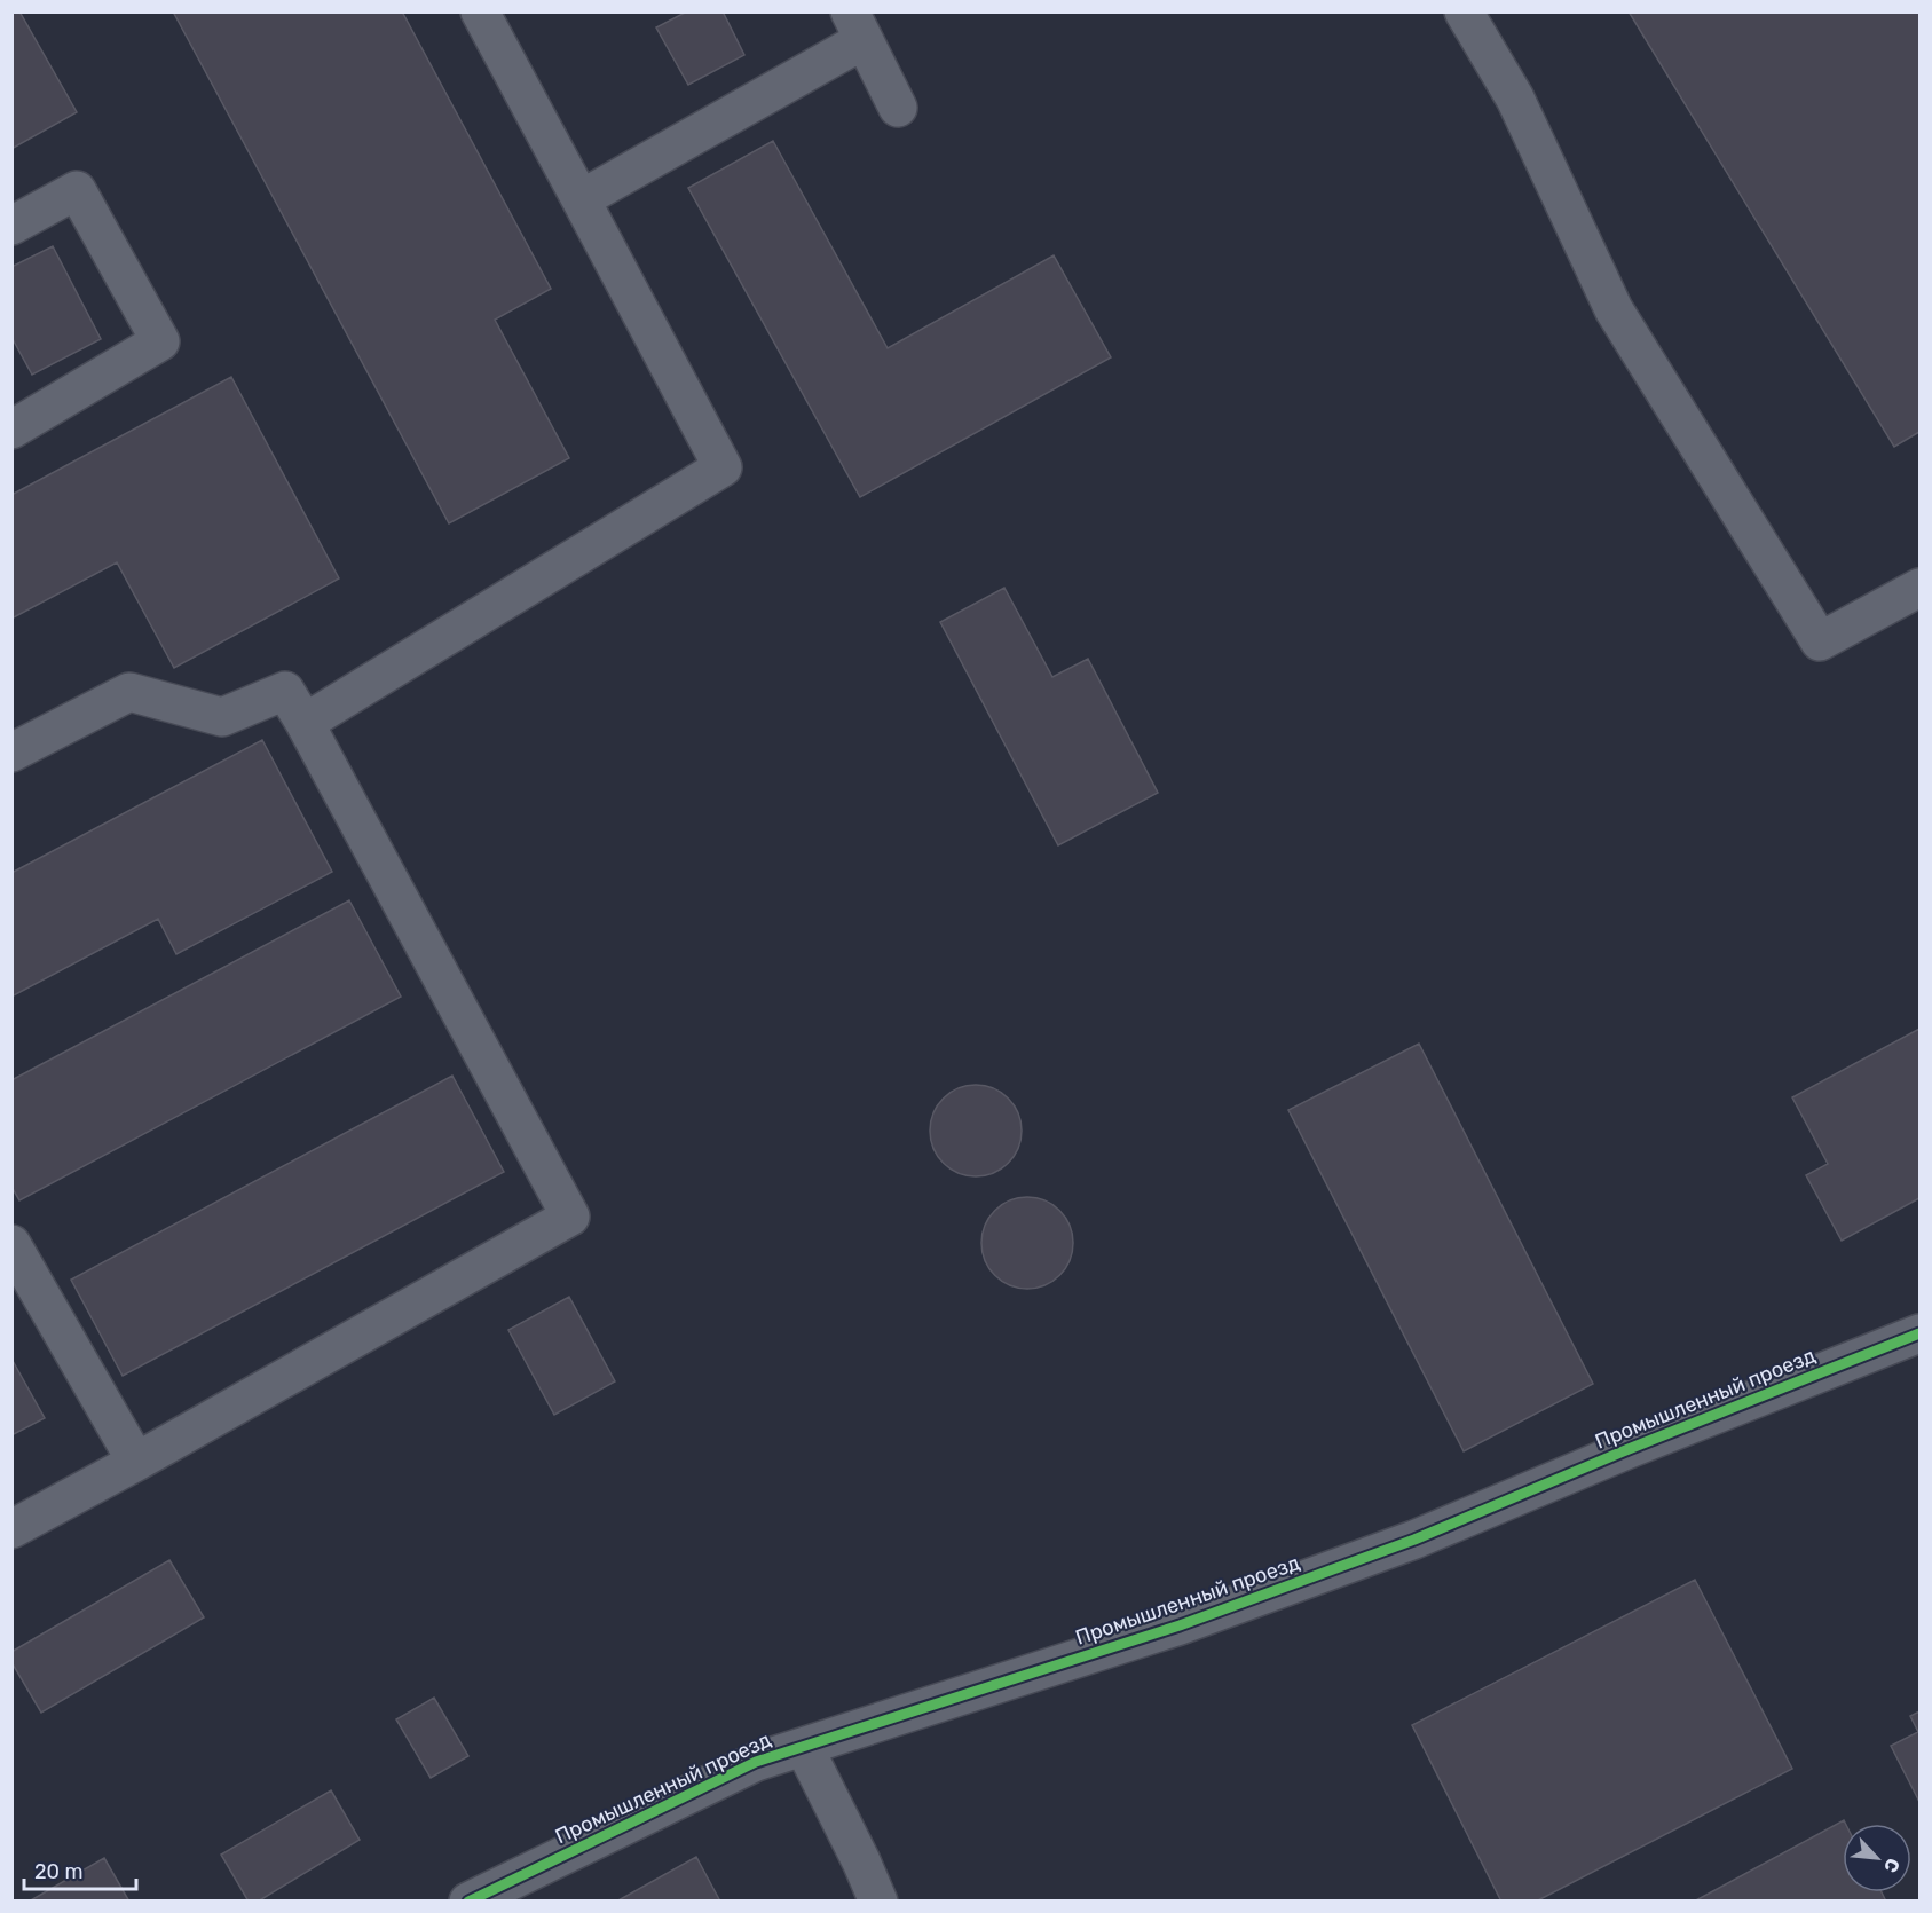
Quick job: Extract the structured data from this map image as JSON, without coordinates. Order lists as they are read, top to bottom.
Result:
{
  "streets": {
    "street": ["Промышленный проезд"]
  },
  "scale_bar": "20 m",
  "north": "bottom right"
}
